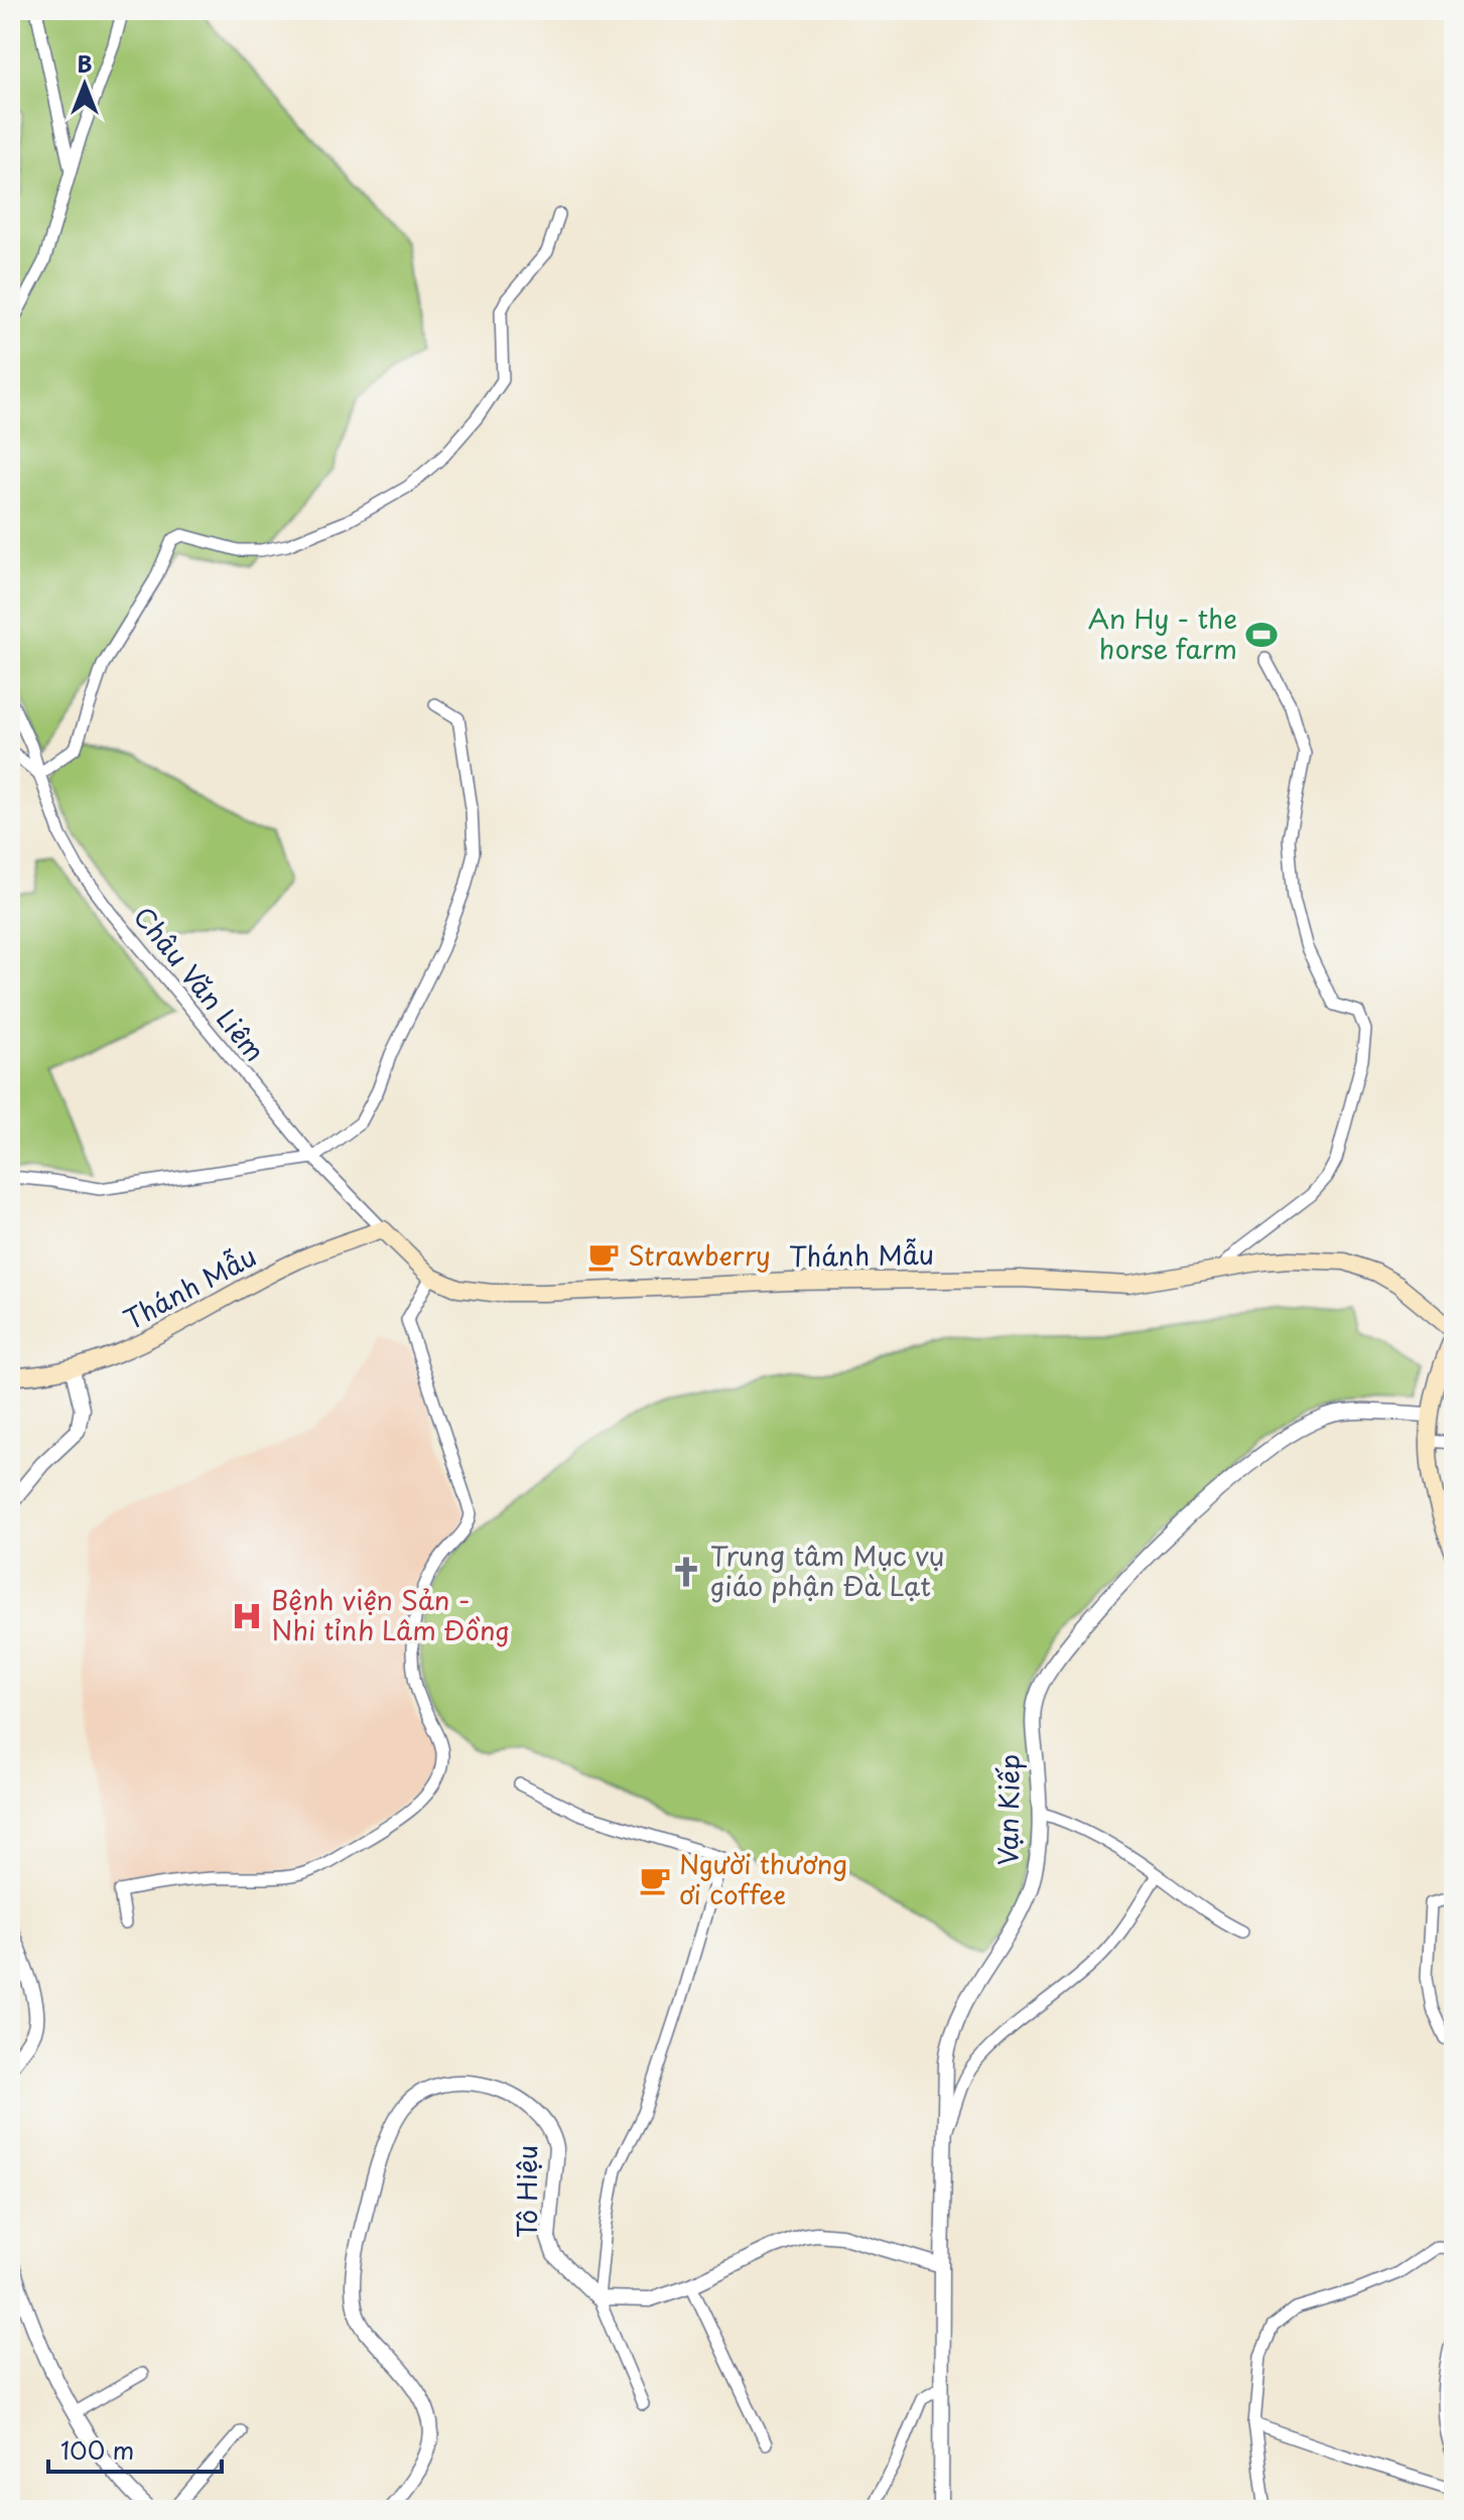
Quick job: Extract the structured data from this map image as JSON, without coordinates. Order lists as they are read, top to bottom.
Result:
{
  "streets": {
    "main road": ["Thánh Mẫu"],
    "street": ["Châu Văn Liêm", "Vạn Kiếp", "Tô Hiệu"]
  },
  "crossings": [
    ["Châu Văn Liêm", "Thánh Mẫu"]
  ],
  "places": {
    "sports": ["An Hy - the horse farm"],
    "cafe": ["Strawberry", "Người thương ơi coffee"],
    "church": ["Trung tâm Mục vụ giáo phận Đà Lạt"],
    "hospital": ["Bệnh viện Sản - Nhi tỉnh Lâm Đồng"]
  },
  "scale_bar": "100 m",
  "north": "top"
}
